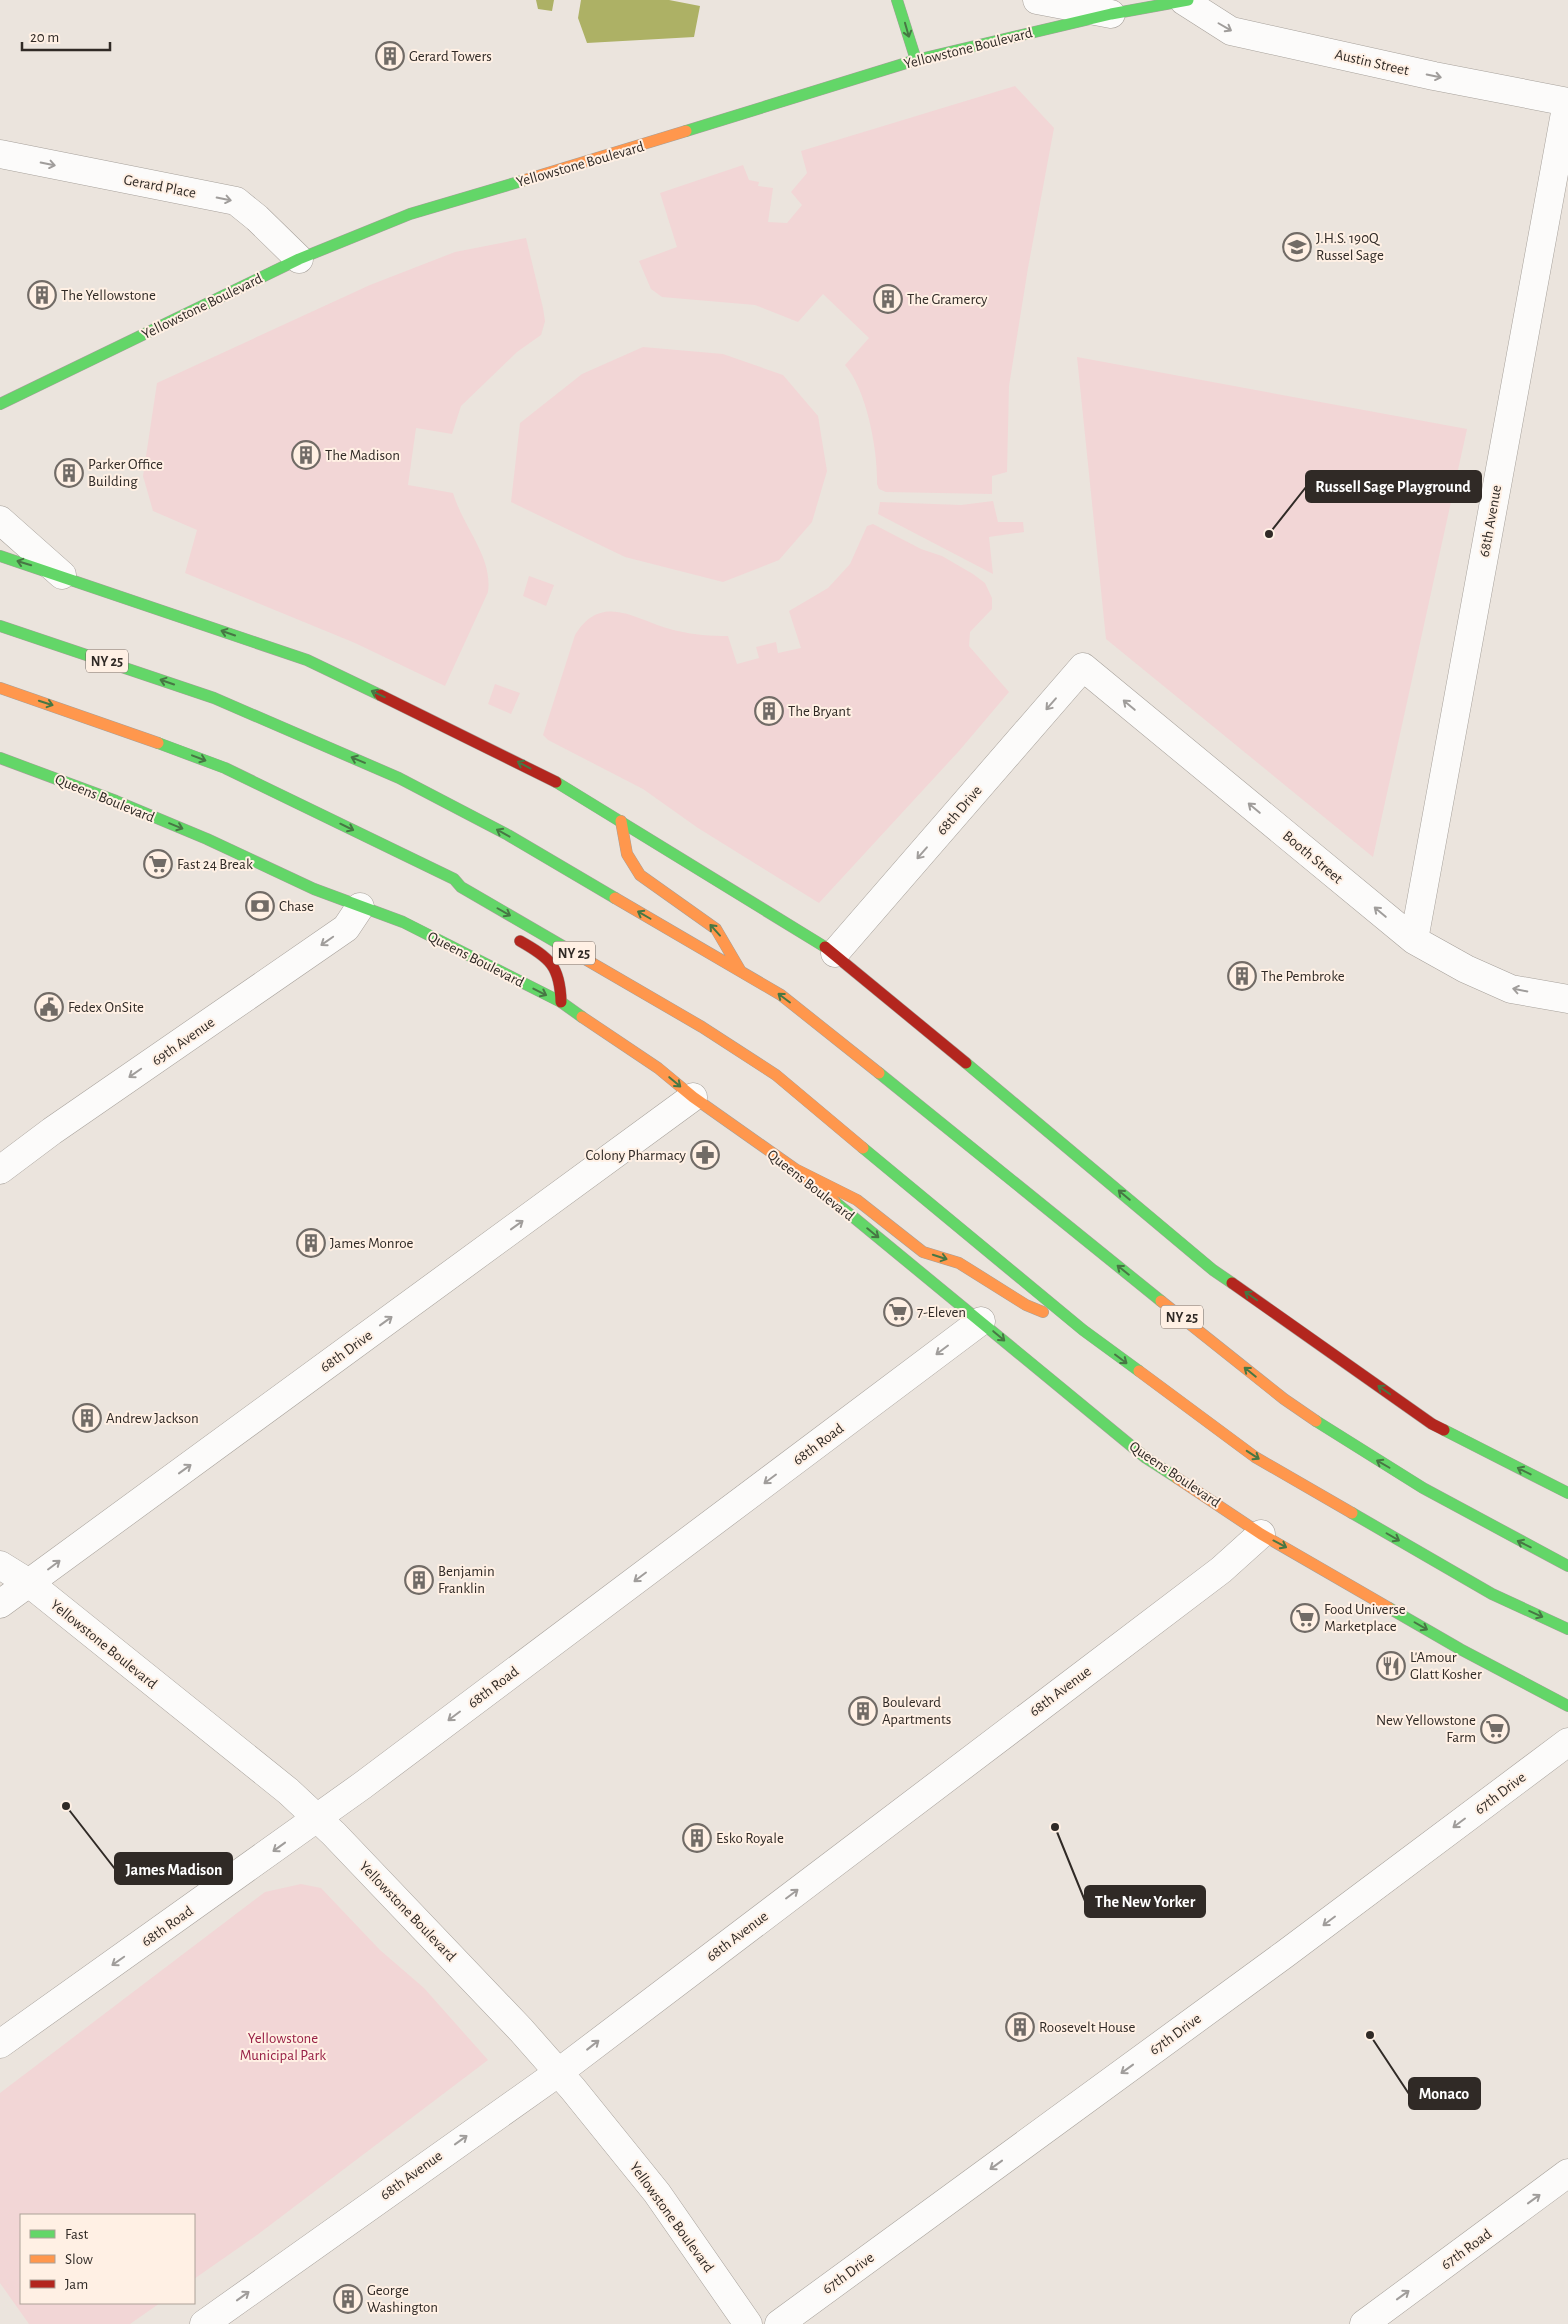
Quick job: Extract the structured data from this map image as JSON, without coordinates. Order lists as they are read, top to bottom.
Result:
{
  "streets": {
    "street": [
      "Yellowstone Boulevard",
      "Austin Street",
      "Gerard Place",
      "68th Avenue",
      "NY 25",
      "Queens Boulevard",
      "68th Drive",
      "Booth Street",
      "69th Avenue",
      "68th Road",
      "67th Drive",
      "67th Road"
    ]
  },
  "crossings": [
    ["Yellowstone Boulevard", "Austin Street"],
    ["Yellowstone Boulevard", "Gerard Place"],
    ["Yellowstone Boulevard", "68th Avenue"],
    ["Yellowstone Boulevard", "68th Drive"],
    ["Yellowstone Boulevard", "68th Road"],
    ["Austin Street", "68th Avenue"],
    ["68th Avenue", "Queens Boulevard"],
    ["68th Avenue", "Booth Street"],
    ["Queens Boulevard", "68th Drive"],
    ["Queens Boulevard", "69th Avenue"],
    ["Queens Boulevard", "68th Road"],
    ["68th Drive", "Booth Street"]
  ],
  "one_way": [
    "Austin Street",
    "Gerard Place",
    "68th Avenue",
    "Booth Street",
    "69th Avenue",
    "68th Road",
    "67th Drive",
    "67th Road"
  ],
  "parks": ["Yellowstone Municipal Park"],
  "places": {
    "building": [
      "Gerard Towers",
      "The Yellowstone",
      "The Gramercy",
      "The Madison",
      "Parker Office Building",
      "The Bryant",
      "The Pembroke",
      "James Monroe",
      "Andrew Jackson",
      "Benjamin Franklin",
      "Boulevard Apartments",
      "Esko Royale",
      "Roosevelt House",
      "George Washington"
    ],
    "school or university": ["J.H.S. 190Q Russel Sage"],
    "other": [
      "Russell Sage Playground",
      "James Madison",
      "The New Yorker",
      "Monaco"
    ],
    "supermarket": [
      "Fast 24 Break",
      "7-Eleven",
      "Food Universe Marketplace",
      "New Yellowstone Farm"
    ],
    "bank": ["Chase"],
    "public building": ["Fedex OnSite"],
    "pharmacy": ["Colony Pharmacy"],
    "restaurant": ["L'Amour Glatt Kosher"]
  },
  "legend": ["Fast", "Slow", "Jam"],
  "scale_bar": "20 m"
}
